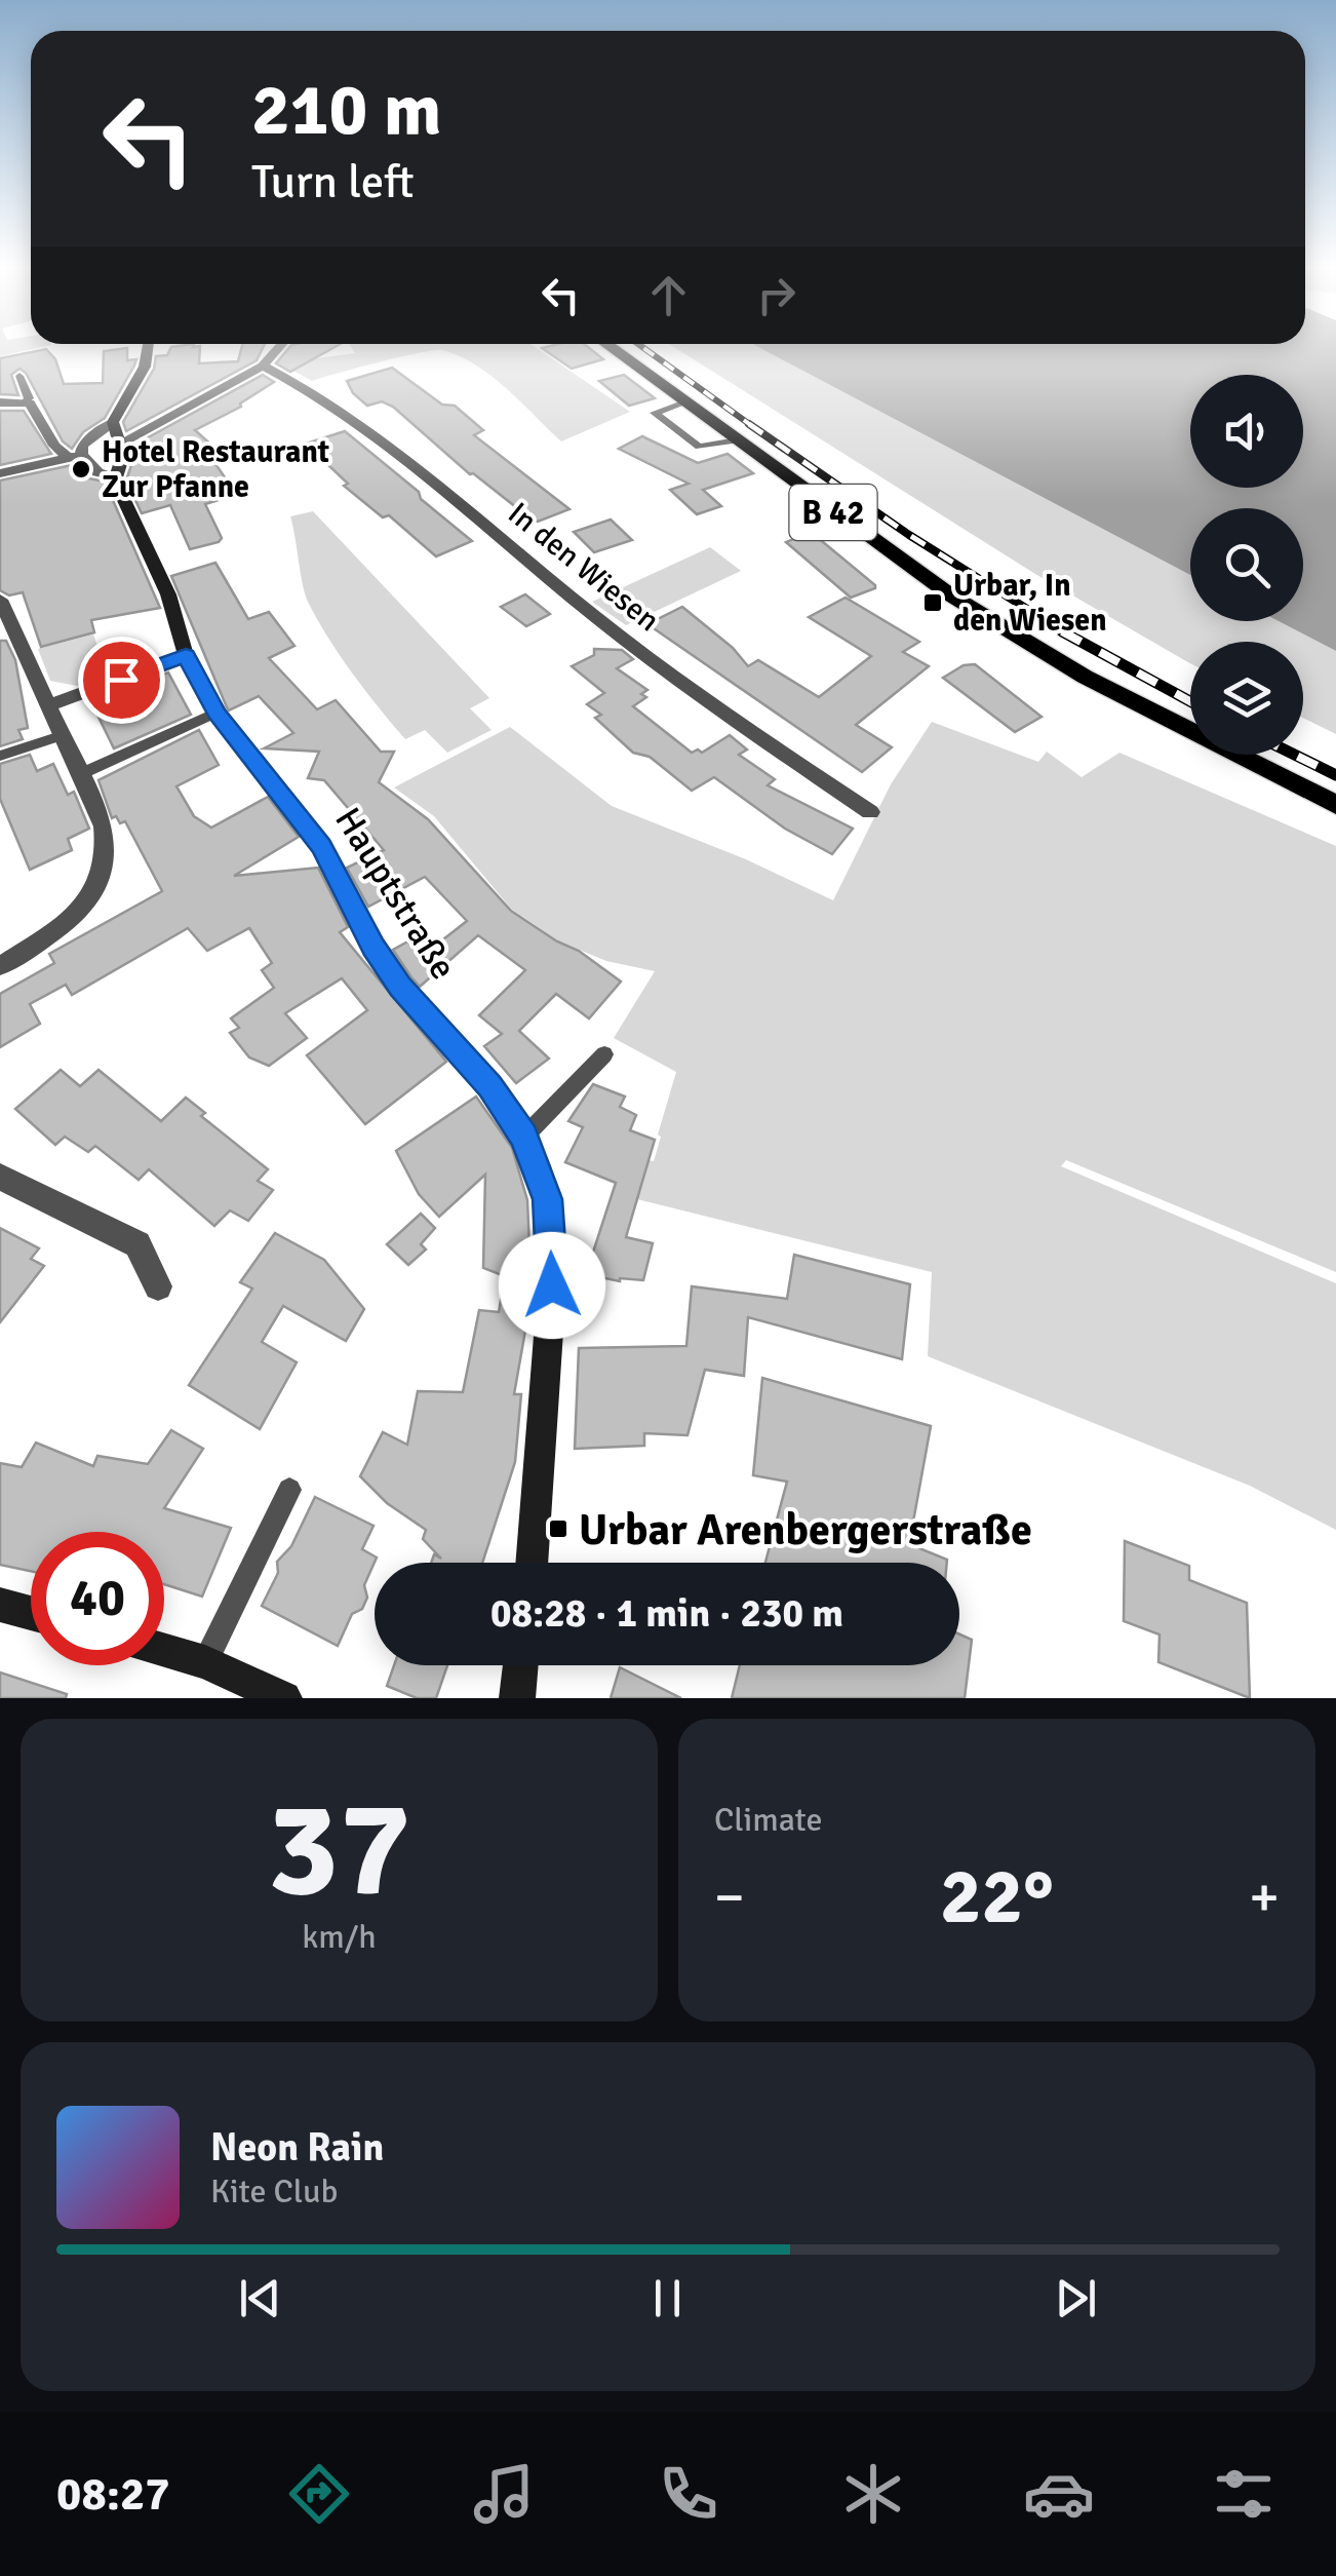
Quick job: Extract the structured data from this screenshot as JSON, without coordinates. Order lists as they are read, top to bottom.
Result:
{
  "streets": {
    "main road": ["B 42"],
    "street": ["In den Wiesen", "Hauptstraße"]
  },
  "places": {
    "other": ["Hotel Restaurant Zur Pfanne"],
    "transit": ["Urbar, In den Wiesen", "Urbar Arenbergerstraße"]
  },
  "page": {
    "turn": ["210 m", "Turn left"],
    "limit": "40",
    "trip": "08:28 · 1 min · 230 m",
    "tile": [
      ["37", "km/h"],
      "Climate"
    ],
    "heat": ["−", "22°", "+"],
    "song": ["Neon Rain", "Kite Club"],
    "tabs": "08:27"
  }
}
